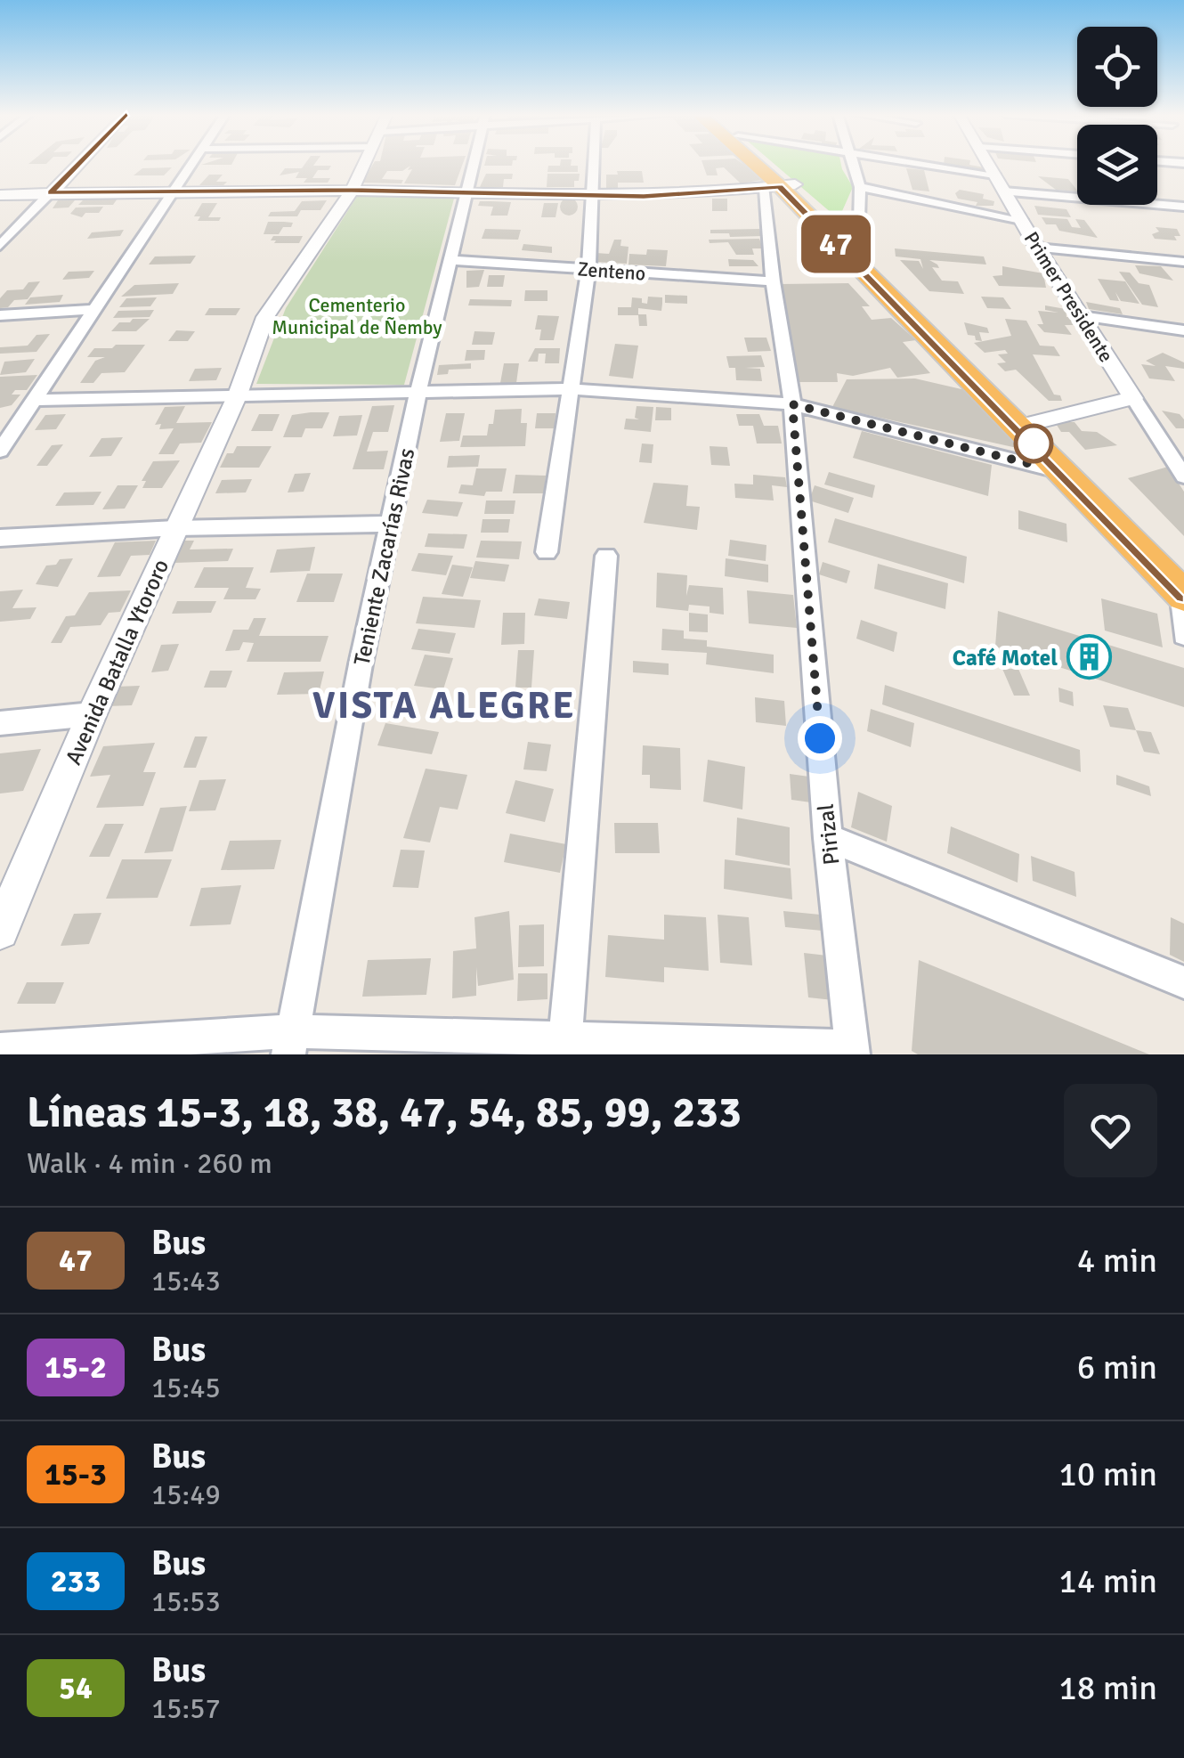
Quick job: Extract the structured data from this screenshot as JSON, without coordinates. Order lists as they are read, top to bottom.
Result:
{
  "streets": {
    "street": [
      "Zenteno",
      "Primer Presidente",
      "Teniente Zacarías Rivas",
      "Avenida Batalla Ytororo",
      "Pirizal"
    ]
  },
  "crossings": [
    ["Zenteno", "Teniente Zacarías Rivas"],
    ["Zenteno", "Pirizal"]
  ],
  "districts": ["VISTA ALEGRE"],
  "parks": ["Cementerio Municipal de Ñemby"],
  "places": {
    "building": ["Café Motel"]
  },
  "lines": ["bus line 47"],
  "page": {
    "on_map": "47",
    "heading": ["Líneas 15-3, 18, 38, 47, 54, 85, 99, 233", "Walk · 4 min · 260 m"],
    "list": [
      {
        "mark": "47",
        "name": "Bus",
        "note": "15:43",
        "value": "4 min"
      },
      {
        "mark": "15-2",
        "name": "Bus",
        "note": "15:45",
        "value": "6 min"
      },
      {
        "mark": "15-3",
        "name": "Bus",
        "note": "15:49",
        "value": "10 min"
      },
      {
        "mark": "233",
        "name": "Bus",
        "note": "15:53",
        "value": "14 min"
      },
      {
        "mark": "54",
        "name": "Bus",
        "note": "15:57",
        "value": "18 min"
      }
    ]
  }
}
